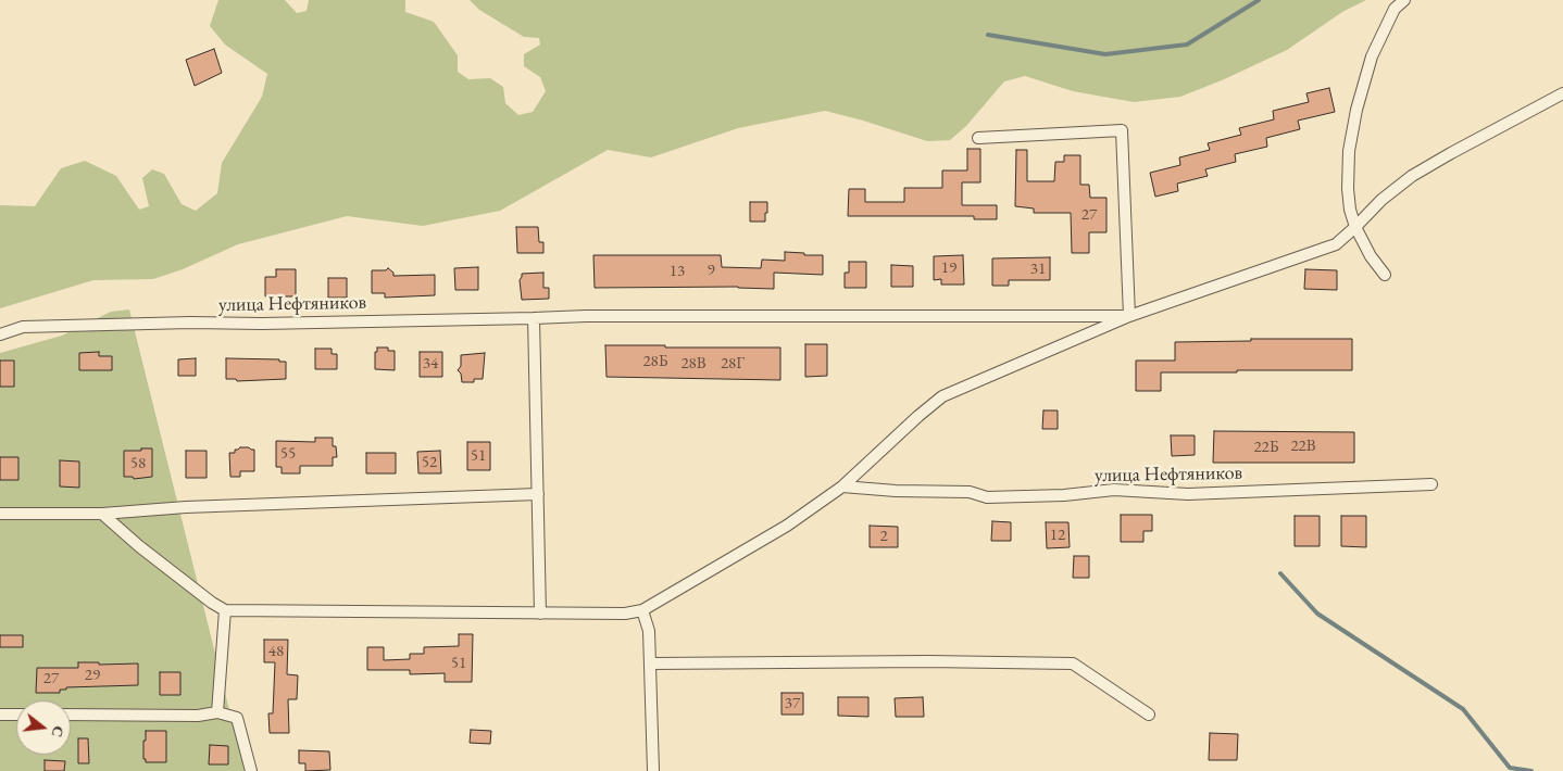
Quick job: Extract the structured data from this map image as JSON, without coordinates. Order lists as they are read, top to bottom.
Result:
{
  "streets": {
    "street": ["улица Нефтяников"]
  },
  "house_numbers": [
    "27",
    "19",
    "31",
    "9",
    "13",
    "28Б",
    "34",
    "28В",
    "28Г",
    "22В",
    "22Б",
    "55",
    "51",
    "52",
    "58",
    "12",
    "2",
    "48",
    "51",
    "29",
    "27",
    "37"
  ],
  "north": "right"
}
